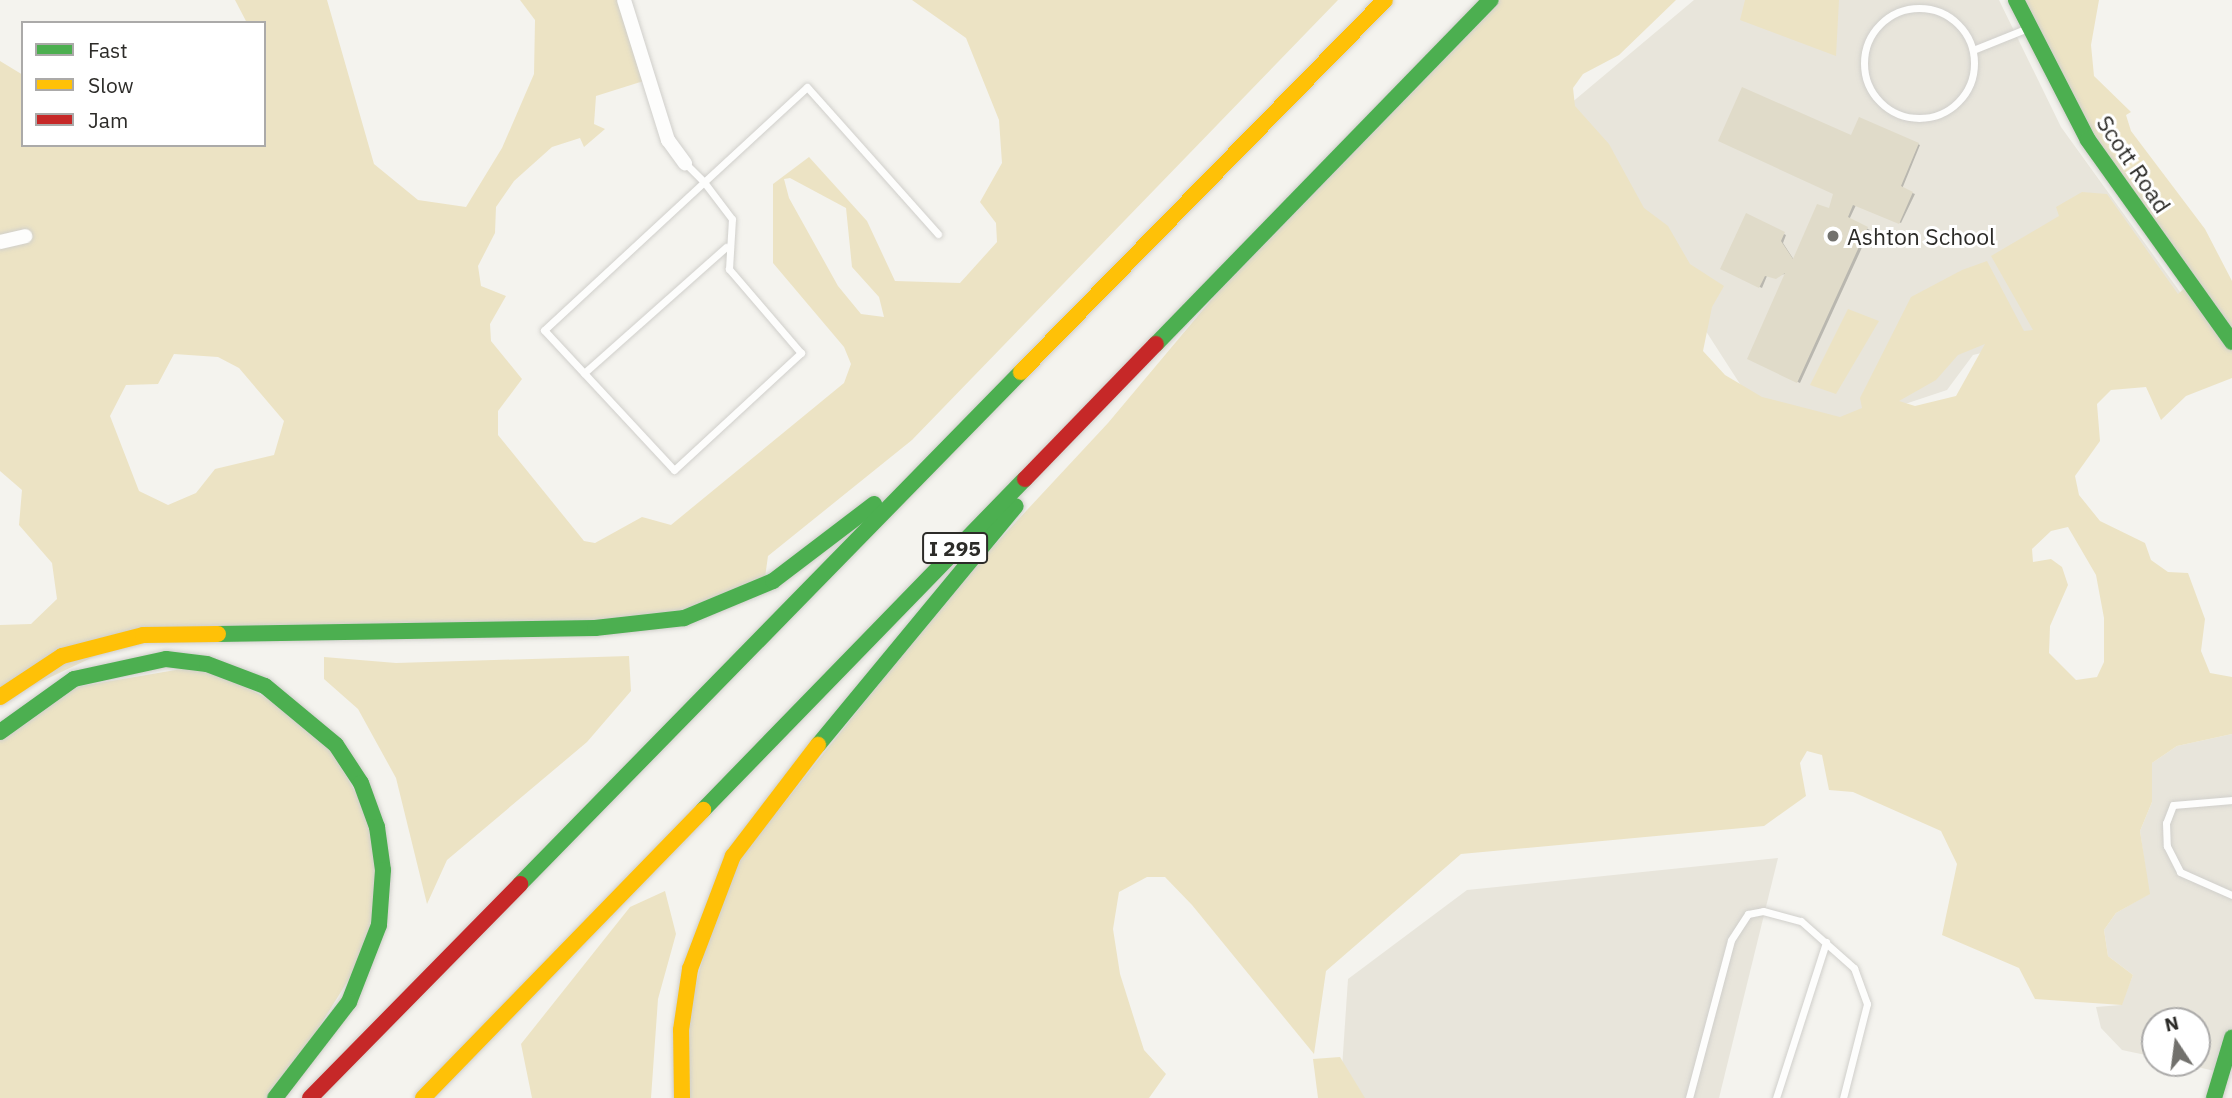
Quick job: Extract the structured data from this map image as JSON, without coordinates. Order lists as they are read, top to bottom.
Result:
{
  "streets": {
    "main road": ["Scott Road", "I 295"]
  },
  "places": ["Ashton School"],
  "legend": ["Fast", "Slow", "Jam"],
  "north": "top"
}
